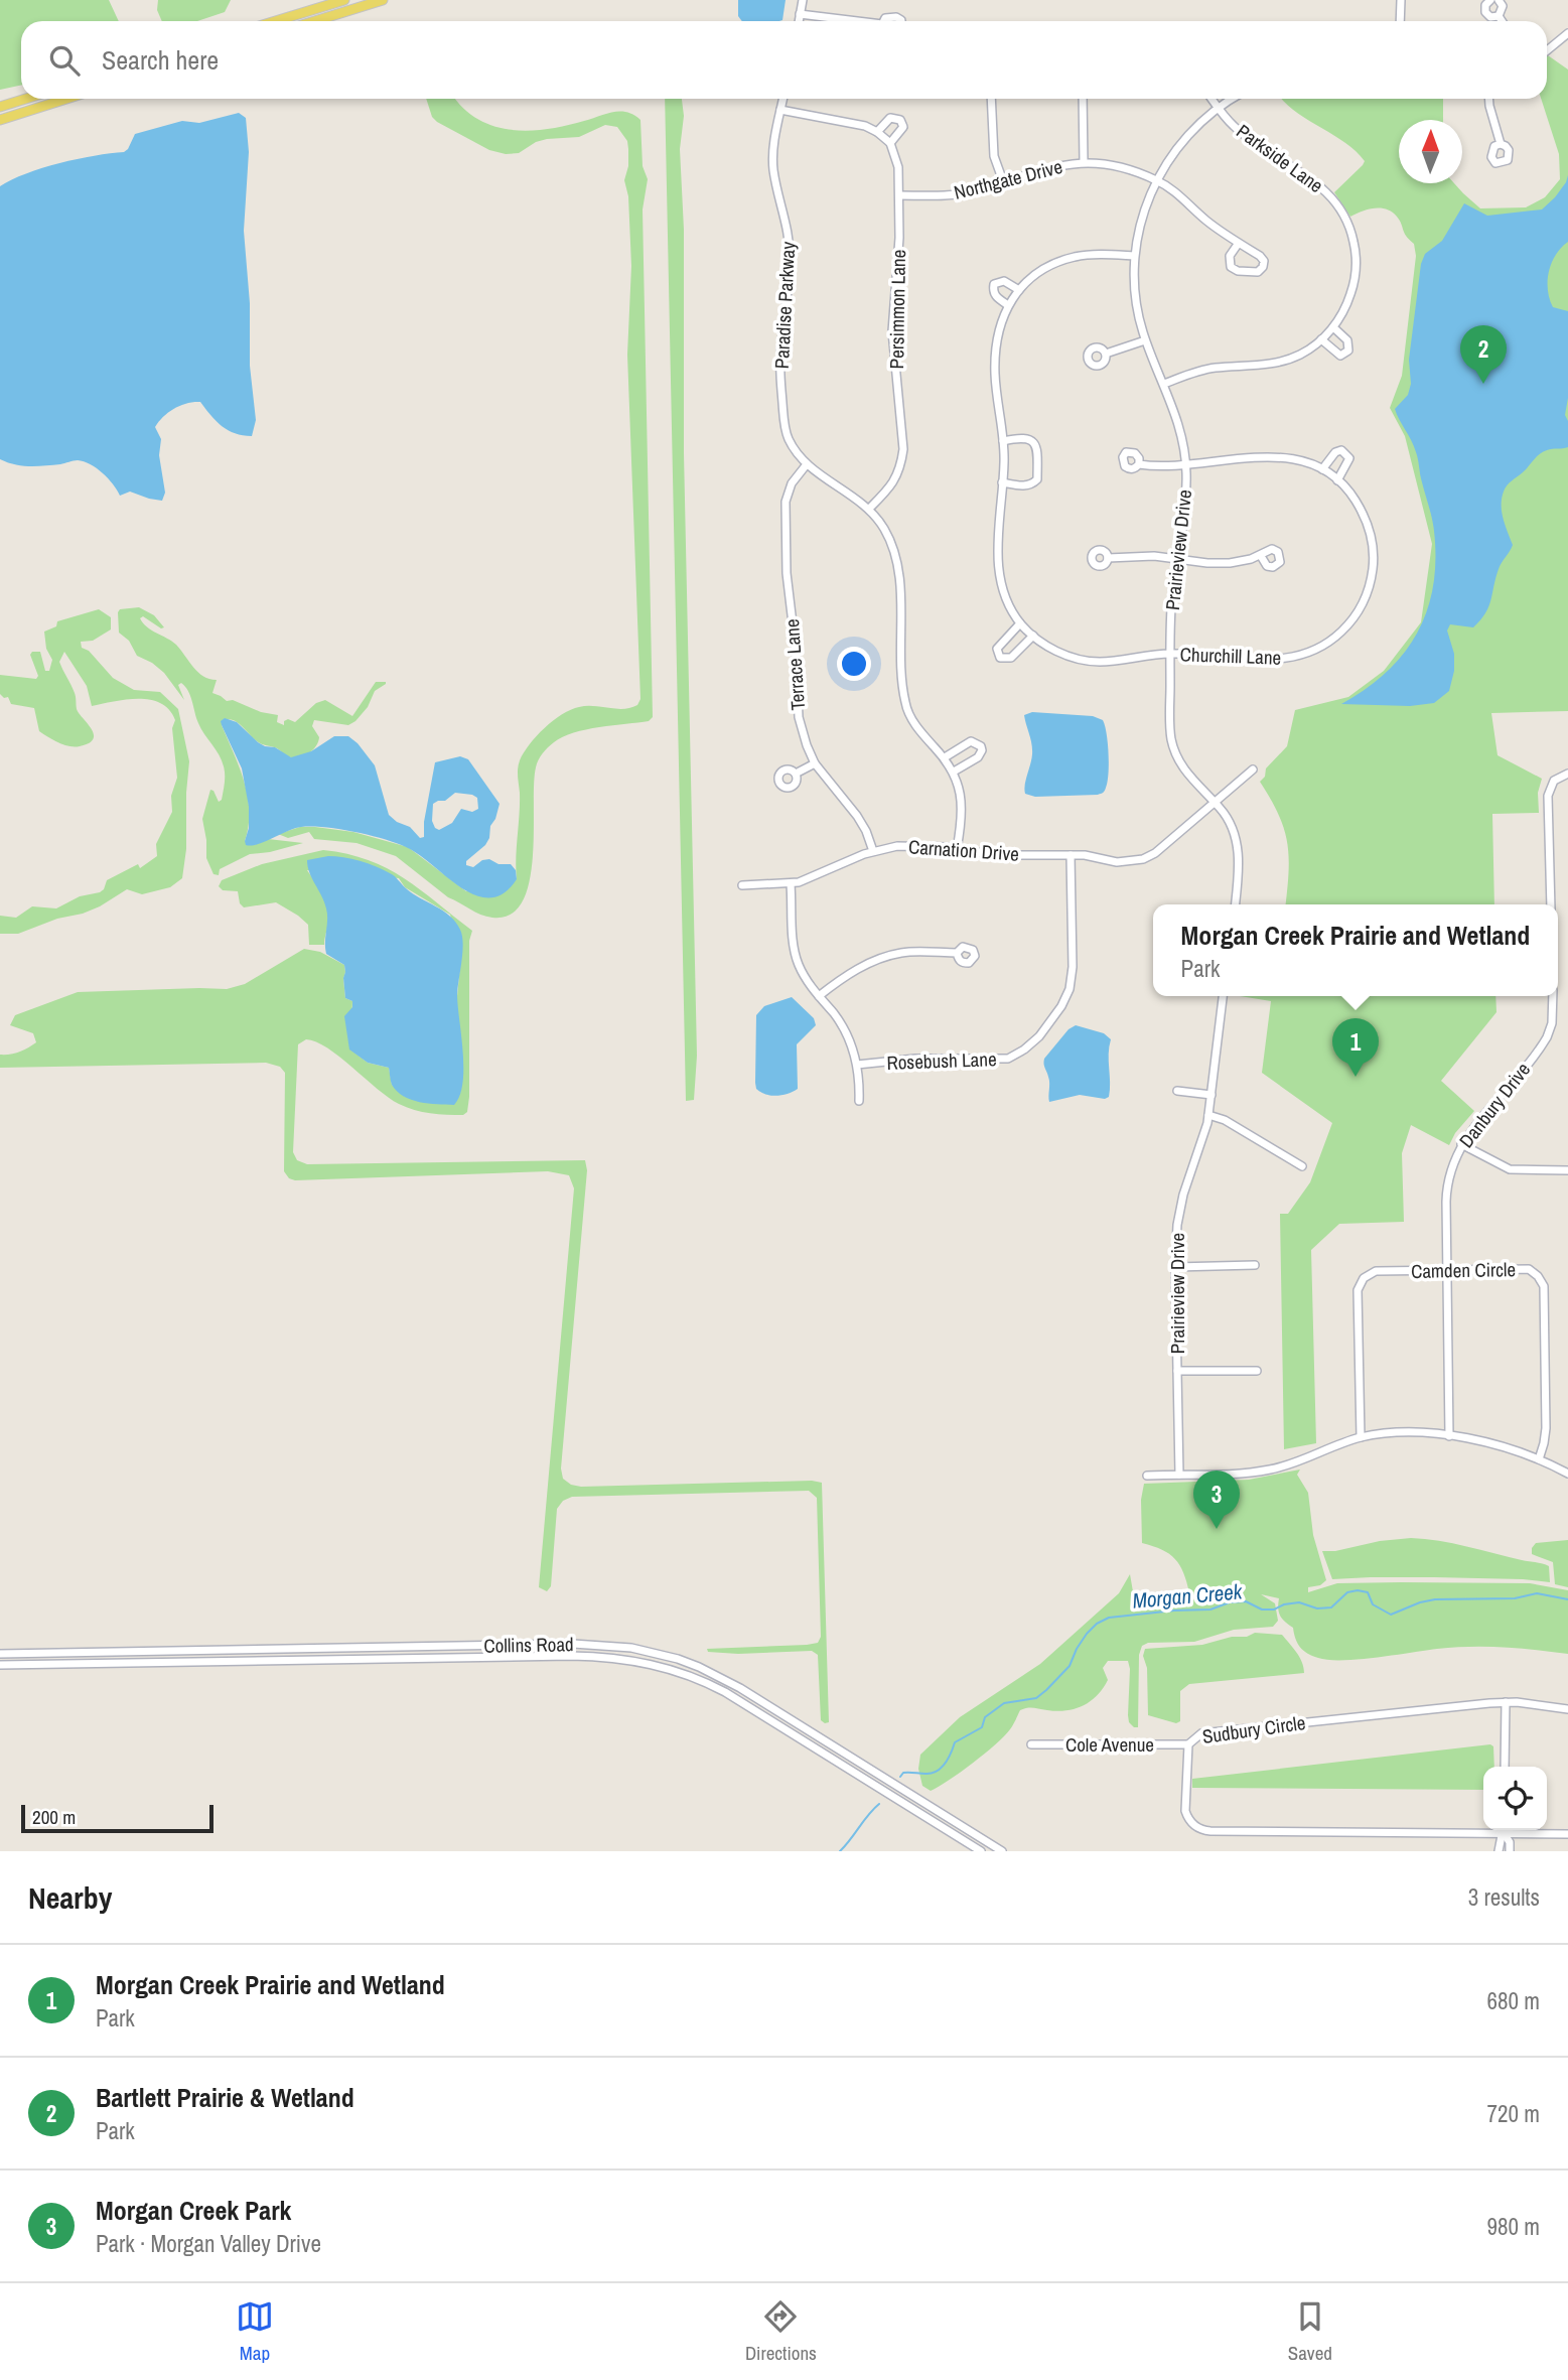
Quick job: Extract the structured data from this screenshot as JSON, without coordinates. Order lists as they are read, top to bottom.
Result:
{
  "streets": {
    "street": [
      "Parkside Lane",
      "Northgate Drive",
      "Paradise Parkway",
      "Persimmon Lane",
      "Prairieview Drive",
      "Churchill Lane",
      "Terrace Lane",
      "Carnation Drive",
      "Rosebush Lane",
      "Danbury Drive",
      "Camden Circle",
      "Collins Road",
      "Sudbury Circle",
      "Cole Avenue"
    ]
  },
  "crossings": [
    ["Parkside Lane", "Prairieview Drive"],
    ["Northgate Drive", "Persimmon Lane"],
    ["Northgate Drive", "Prairieview Drive"],
    ["Paradise Parkway", "Persimmon Lane"],
    ["Paradise Parkway", "Terrace Lane"],
    ["Paradise Parkway", "Carnation Drive"],
    ["Prairieview Drive", "Churchill Lane"],
    ["Prairieview Drive", "Carnation Drive"],
    ["Terrace Lane", "Carnation Drive"],
    ["Carnation Drive", "Rosebush Lane"],
    ["Danbury Drive", "Camden Circle"],
    ["Sudbury Circle", "Cole Avenue"]
  ],
  "water": ["Morgan Creek"],
  "scale_bar": "200 m",
  "north": "top",
  "page": {
    "search": "Search here",
    "pins": ["2", "1", "3"],
    "popup": ["Morgan Creek Prairie and Wetland", "Park"],
    "scale": "200 m",
    "heading": ["Nearby", "3 results"],
    "list": [
      {
        "mark": "1",
        "name": "Morgan Creek Prairie and Wetland",
        "note": "Park",
        "value": "680 m"
      },
      {
        "mark": "2",
        "name": "Bartlett Prairie & Wetland",
        "note": "Park",
        "value": "720 m"
      },
      {
        "mark": "3",
        "name": "Morgan Creek Park",
        "note": "Park · Morgan Valley Drive",
        "value": "980 m"
      }
    ],
    "nav": ["Map", "Directions", "Saved"]
  }
}
